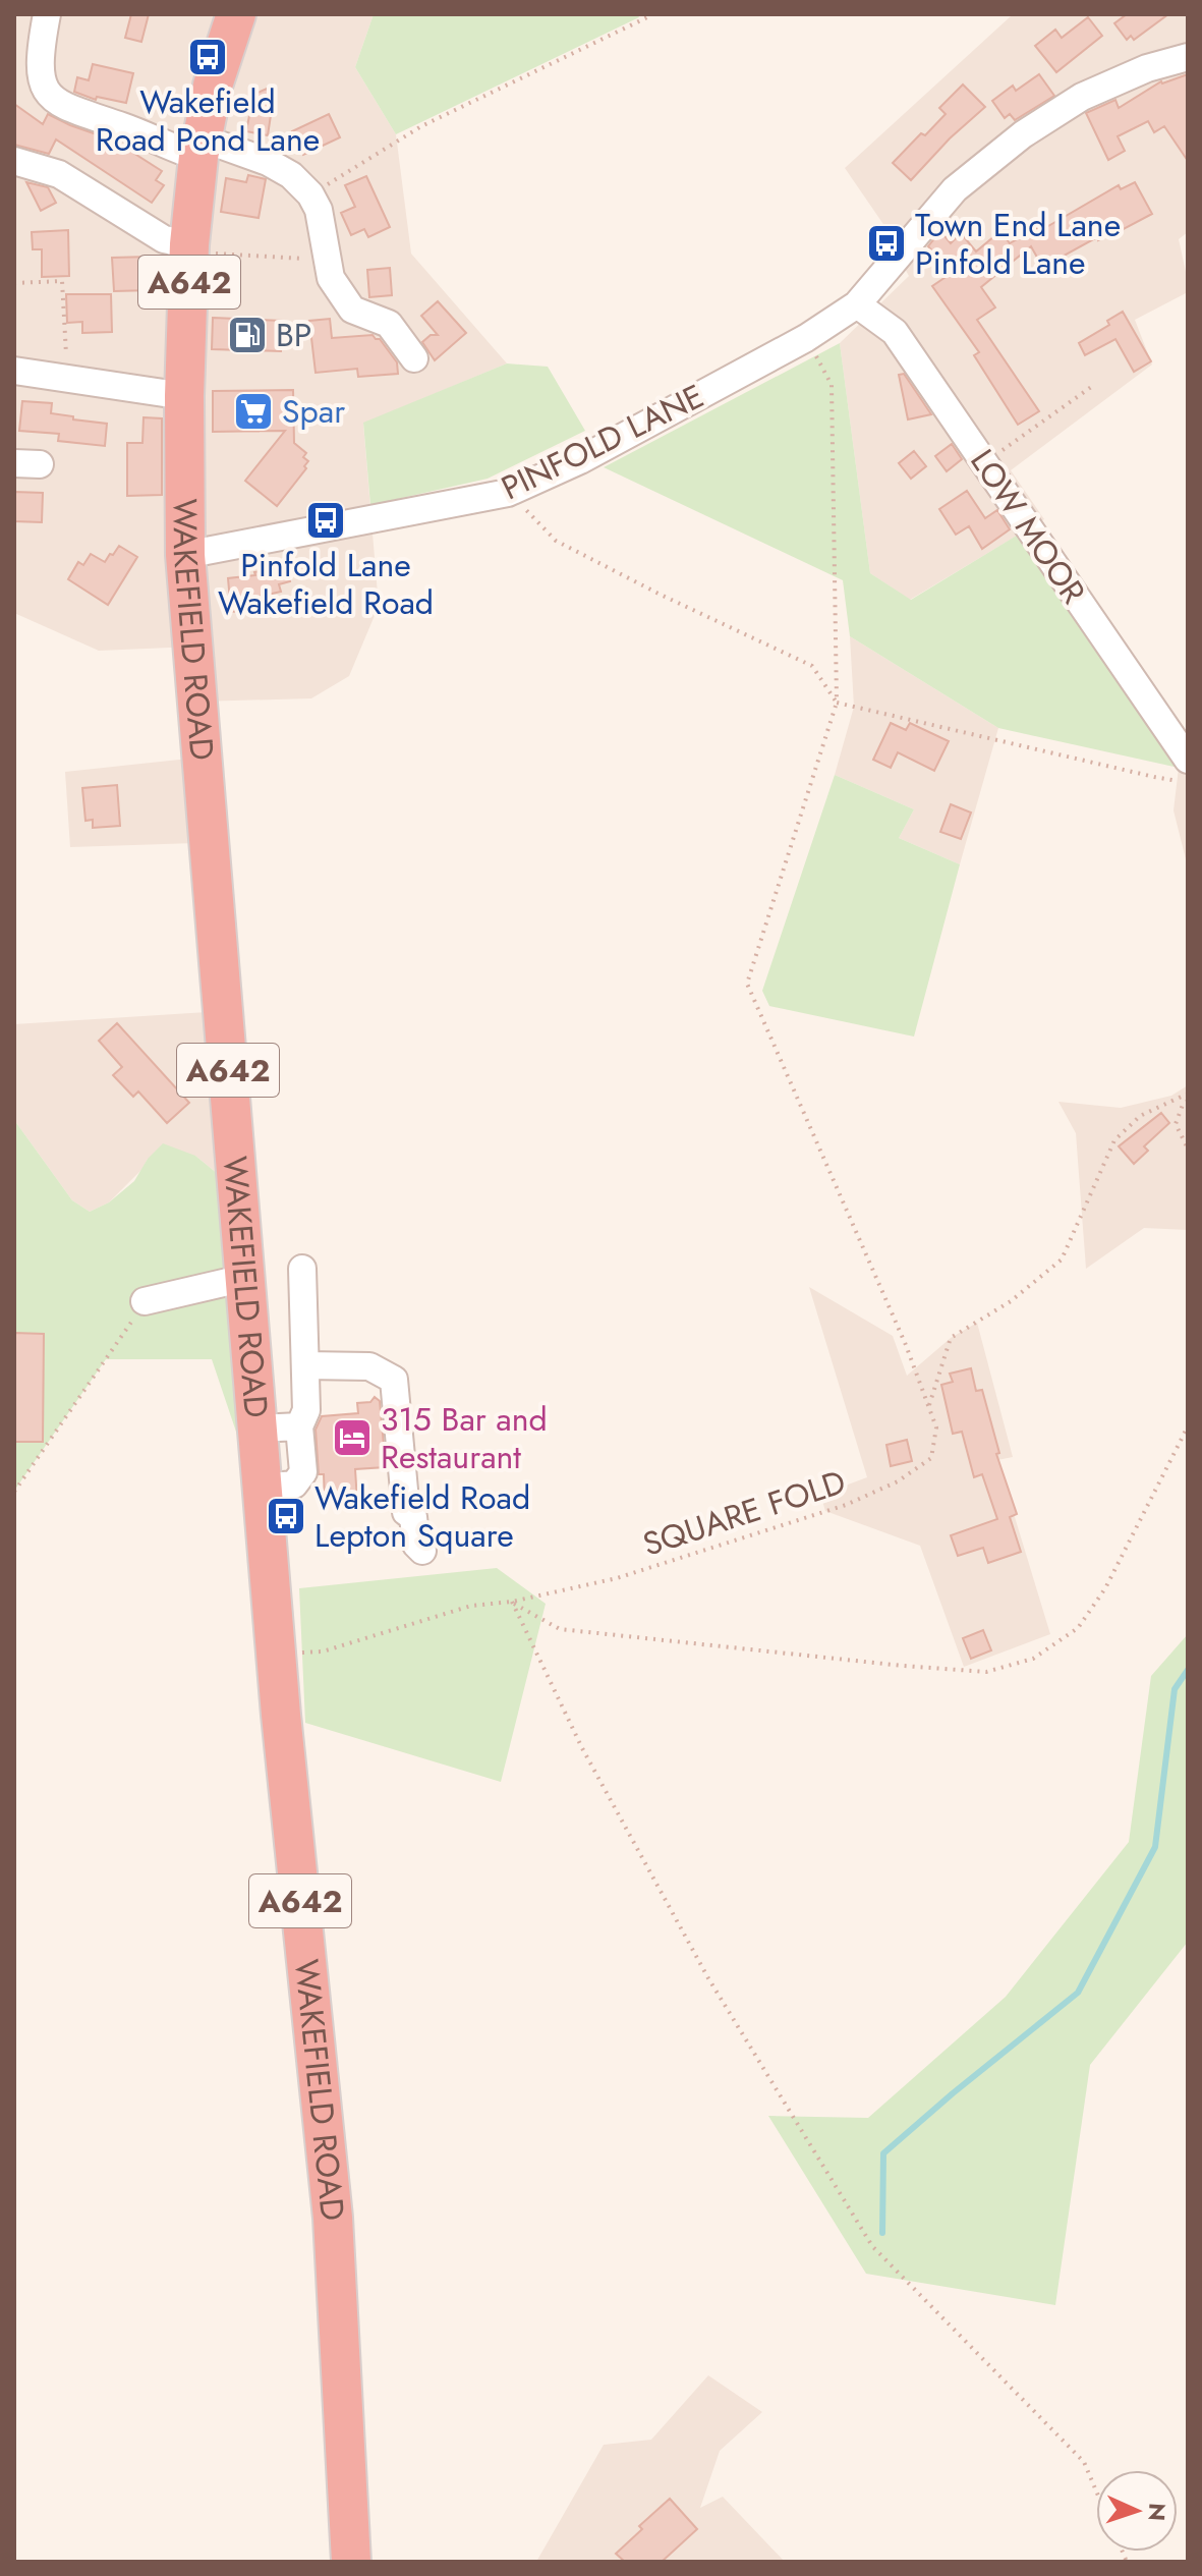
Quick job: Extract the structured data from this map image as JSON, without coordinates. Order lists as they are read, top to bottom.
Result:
{
  "streets": {
    "highway": ["A642", "WAKEFIELD ROAD"],
    "street": ["PINFOLD LANE", "LOW MOOR"],
    "path": ["SQUARE FOLD"]
  },
  "crossings": [
    ["PINFOLD LANE", "LOW MOOR"],
    ["PINFOLD LANE", "WAKEFIELD ROAD"],
    ["WAKEFIELD ROAD", "SQUARE FOLD"]
  ],
  "places": {
    "bus stop": [
      "Wakefield Road Pond Lane",
      "Town End Lane Pinfold Lane",
      "Pinfold Lane Wakefield Road",
      "Wakefield Road Lepton Square"
    ],
    "fuel station": ["BP"],
    "supermarket": ["Spar"],
    "hotel": ["315 Bar and Restaurant"]
  },
  "north": "right"
}
